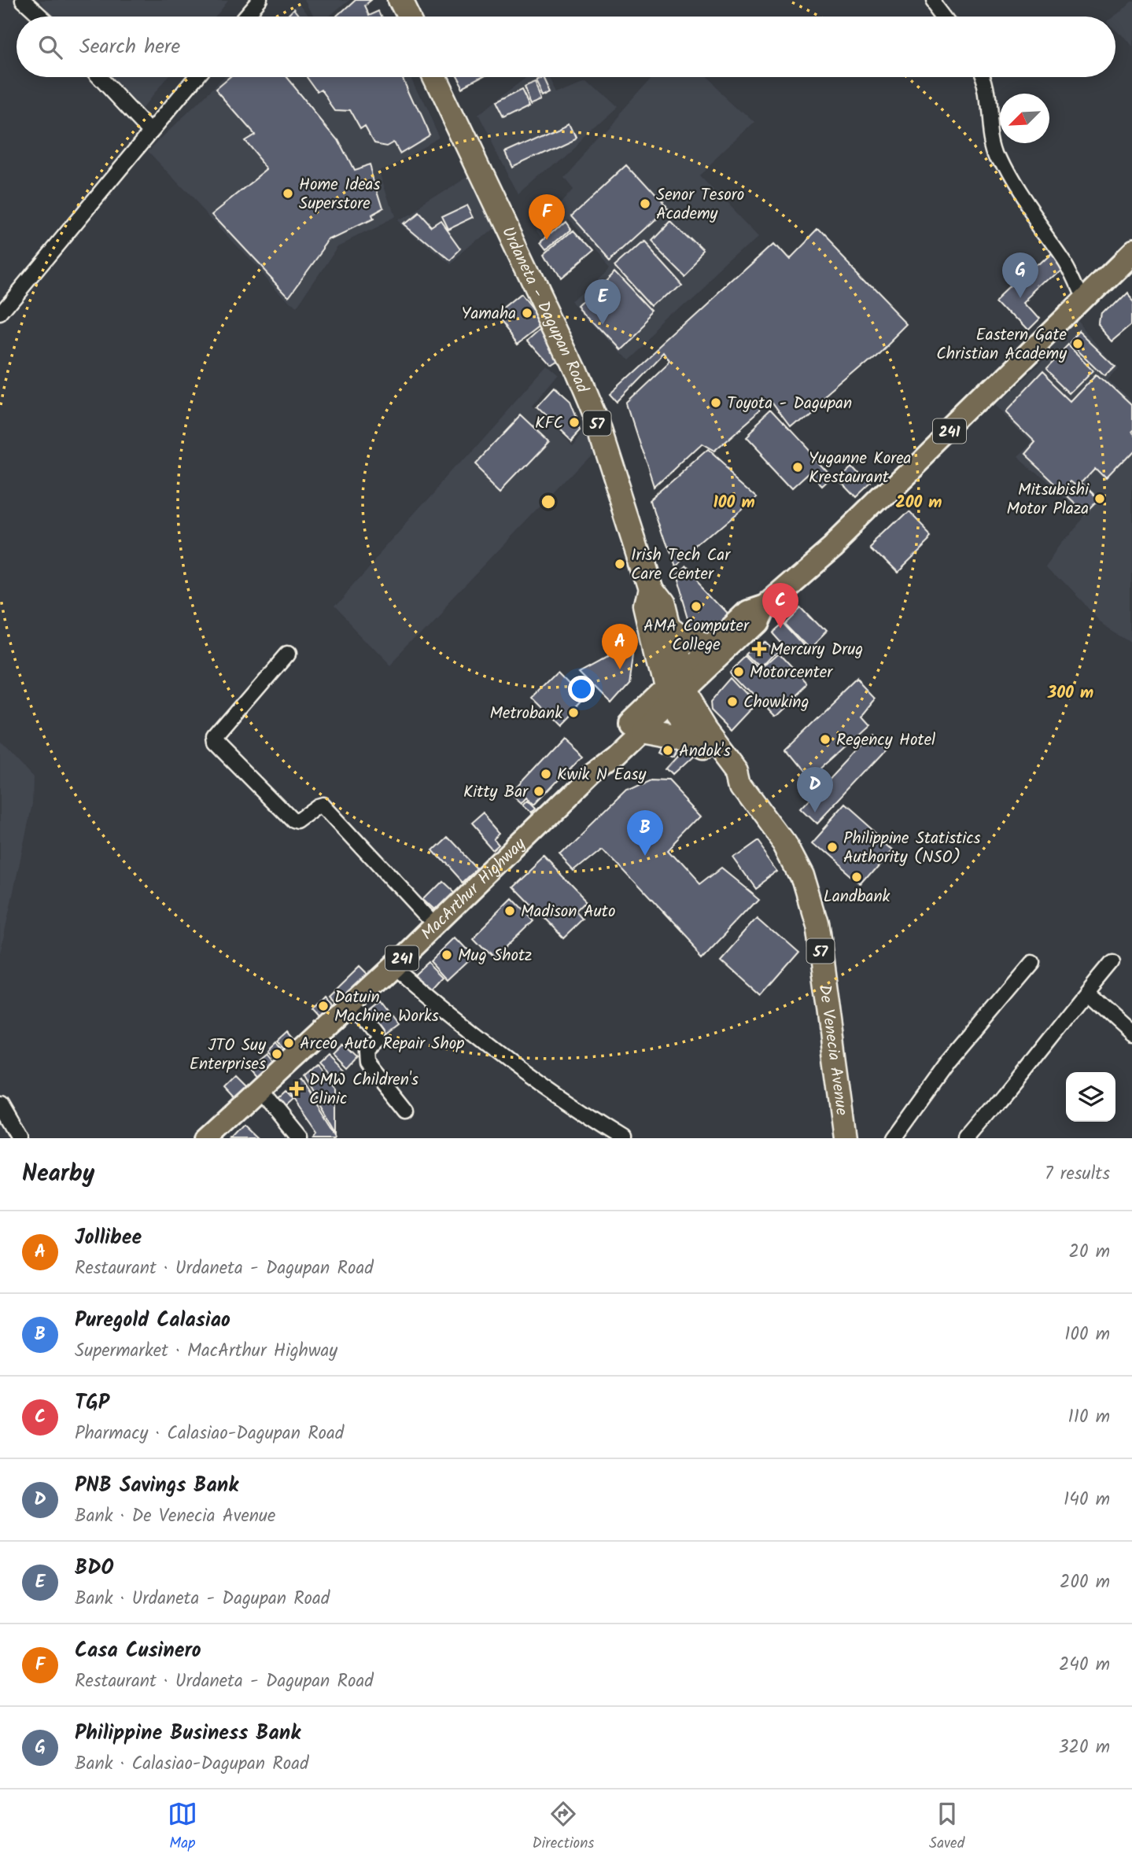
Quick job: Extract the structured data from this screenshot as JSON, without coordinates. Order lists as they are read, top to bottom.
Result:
{
  "streets": {
    "highway": ["Urdaneta - Dagupan Road", "57", "De Venecia Avenue"],
    "main road": ["241", "MacArthur Highway"]
  },
  "crossings": [
    ["Urdaneta - Dagupan Road", "241"],
    ["Urdaneta - Dagupan Road", "MacArthur Highway"],
    ["Urdaneta - Dagupan Road", "De Venecia Avenue"],
    ["241", "MacArthur Highway"],
    ["241", "De Venecia Avenue"],
    ["MacArthur Highway", "De Venecia Avenue"]
  ],
  "places": {
    "other": [
      "Home Ideas Superstore",
      "Senor Tesoro Academy",
      "Yamaha",
      "Eastern Gate Christian Academy",
      "Toyota - Dagupan",
      "KFC",
      "Yuganne Korea Krestaurant",
      "Mitsubishi Motor Plaza",
      "Irish Tech Car Care Center",
      "AMA Computer College",
      "Motorcenter",
      "Chowking",
      "Metrobank",
      "Regency Hotel",
      "Andok's",
      "Kwik N Easy",
      "Kitty Bar",
      "Philippine Statistics Authority (NSO)",
      "Landbank",
      "Madison Auto",
      "Mug Shotz",
      "Datuin Machine Works",
      "Arceo Auto Repair Shop",
      "JTO Suy Enterprises"
    ],
    "health": ["Mercury Drug", "DMW Children's Clinic"]
  },
  "north": "bottom left",
  "page": {
    "search": "Search here",
    "pins": [
      "F",
      "G",
      "E",
      "C",
      "A",
      "D",
      "B"
    ],
    "heading": ["Nearby", "7 results"],
    "list": [
      {
        "mark": "A",
        "name": "Jollibee",
        "note": "Restaurant · Urdaneta - Dagupan Road",
        "value": "20 m"
      },
      {
        "mark": "B",
        "name": "Puregold Calasiao",
        "note": "Supermarket · MacArthur Highway",
        "value": "100 m"
      },
      {
        "mark": "C",
        "name": "TGP",
        "note": "Pharmacy · Calasiao-Dagupan Road",
        "value": "110 m"
      },
      {
        "mark": "D",
        "name": "PNB Savings Bank",
        "note": "Bank · De Venecia Avenue",
        "value": "140 m"
      },
      {
        "mark": "E",
        "name": "BDO",
        "note": "Bank · Urdaneta - Dagupan Road",
        "value": "200 m"
      },
      {
        "mark": "F",
        "name": "Casa Cusinero",
        "note": "Restaurant · Urdaneta - Dagupan Road",
        "value": "240 m"
      },
      {
        "mark": "G",
        "name": "Philippine Business Bank",
        "note": "Bank · Calasiao-Dagupan Road",
        "value": "320 m"
      }
    ],
    "nav": ["Map", "Directions", "Saved"]
  },
  "rings": ["100 m", "200 m", "300 m"]
}
